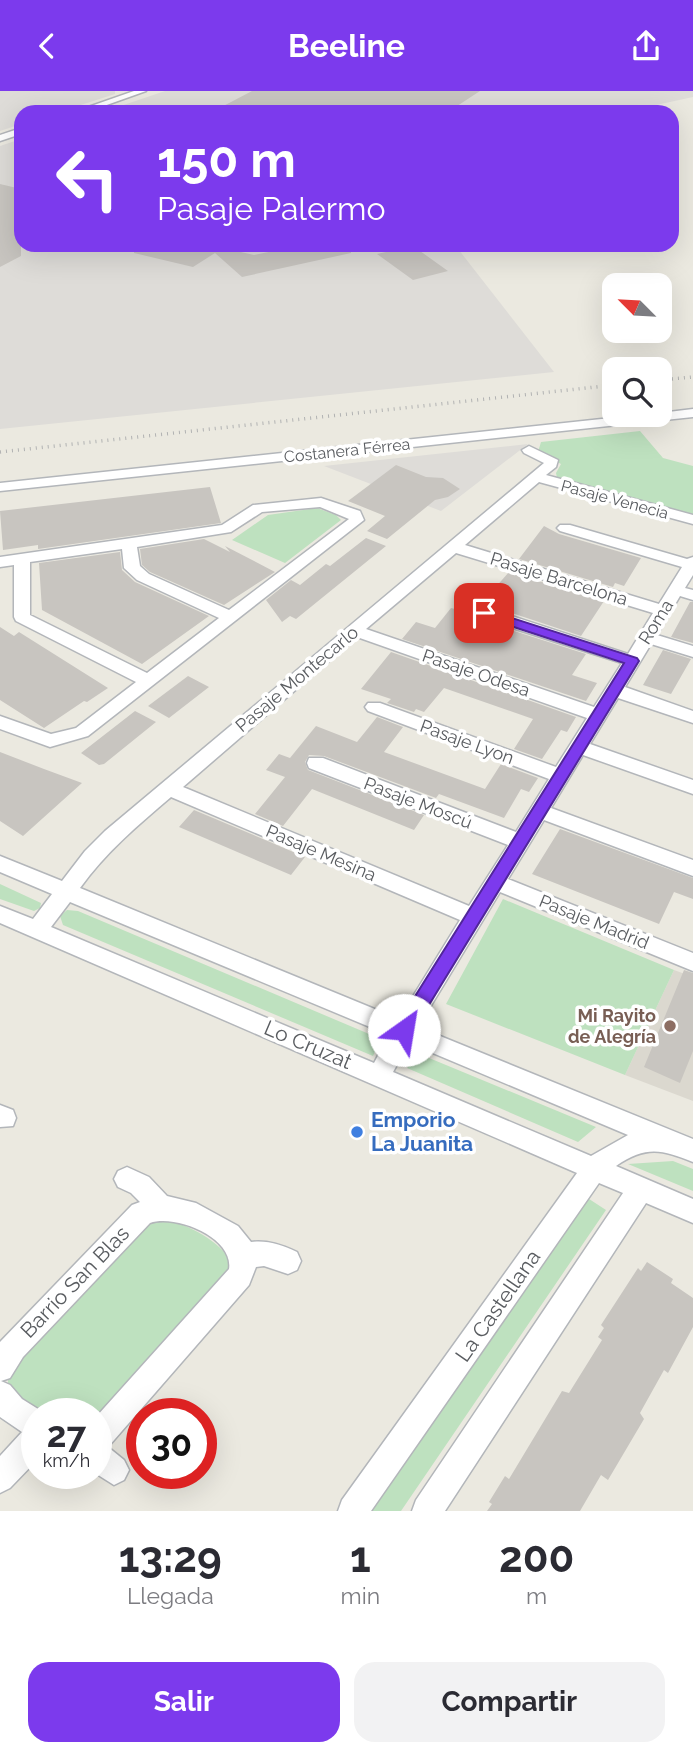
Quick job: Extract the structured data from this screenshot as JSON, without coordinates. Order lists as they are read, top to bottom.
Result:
{
  "streets": {
    "street": [
      "Costanera Férrea",
      "Pasaje Venecia",
      "Pasaje Barcelona",
      "Roma",
      "Pasaje Odesa",
      "Pasaje Montecarlo",
      "Pasaje Lyon",
      "Pasaje Moscú",
      "Pasaje Mesina",
      "Pasaje Madrid",
      "Lo Cruzat",
      "Barrio San Blas",
      "La Castellana"
    ]
  },
  "crossings": [
    ["Pasaje Venecia", "Pasaje Montecarlo"],
    ["Pasaje Barcelona", "Roma"],
    ["Pasaje Barcelona", "Pasaje Montecarlo"],
    ["Roma", "Pasaje Odesa"],
    ["Roma", "Pasaje Lyon"],
    ["Roma", "Pasaje Moscú"],
    ["Roma", "Pasaje Mesina"],
    ["Roma", "Pasaje Madrid"],
    ["Roma", "Lo Cruzat"],
    ["Pasaje Odesa", "Pasaje Montecarlo"],
    ["Pasaje Montecarlo", "Pasaje Mesina"],
    ["Pasaje Montecarlo", "Lo Cruzat"],
    ["Lo Cruzat", "La Castellana"]
  ],
  "places": ["Mi Rayito de Alegría", "Emporio La Juanita"],
  "north": "top left",
  "page": {
    "header": "Beeline",
    "turn": ["150 m", "Pasaje Palermo"],
    "speed": "27 km/h",
    "limit": "30",
    "eta": [
      "13:29",
      "Llegada",
      "1",
      "min",
      "200",
      "m"
    ],
    "buttons": ["Salir", "Compartir"]
  }
}
